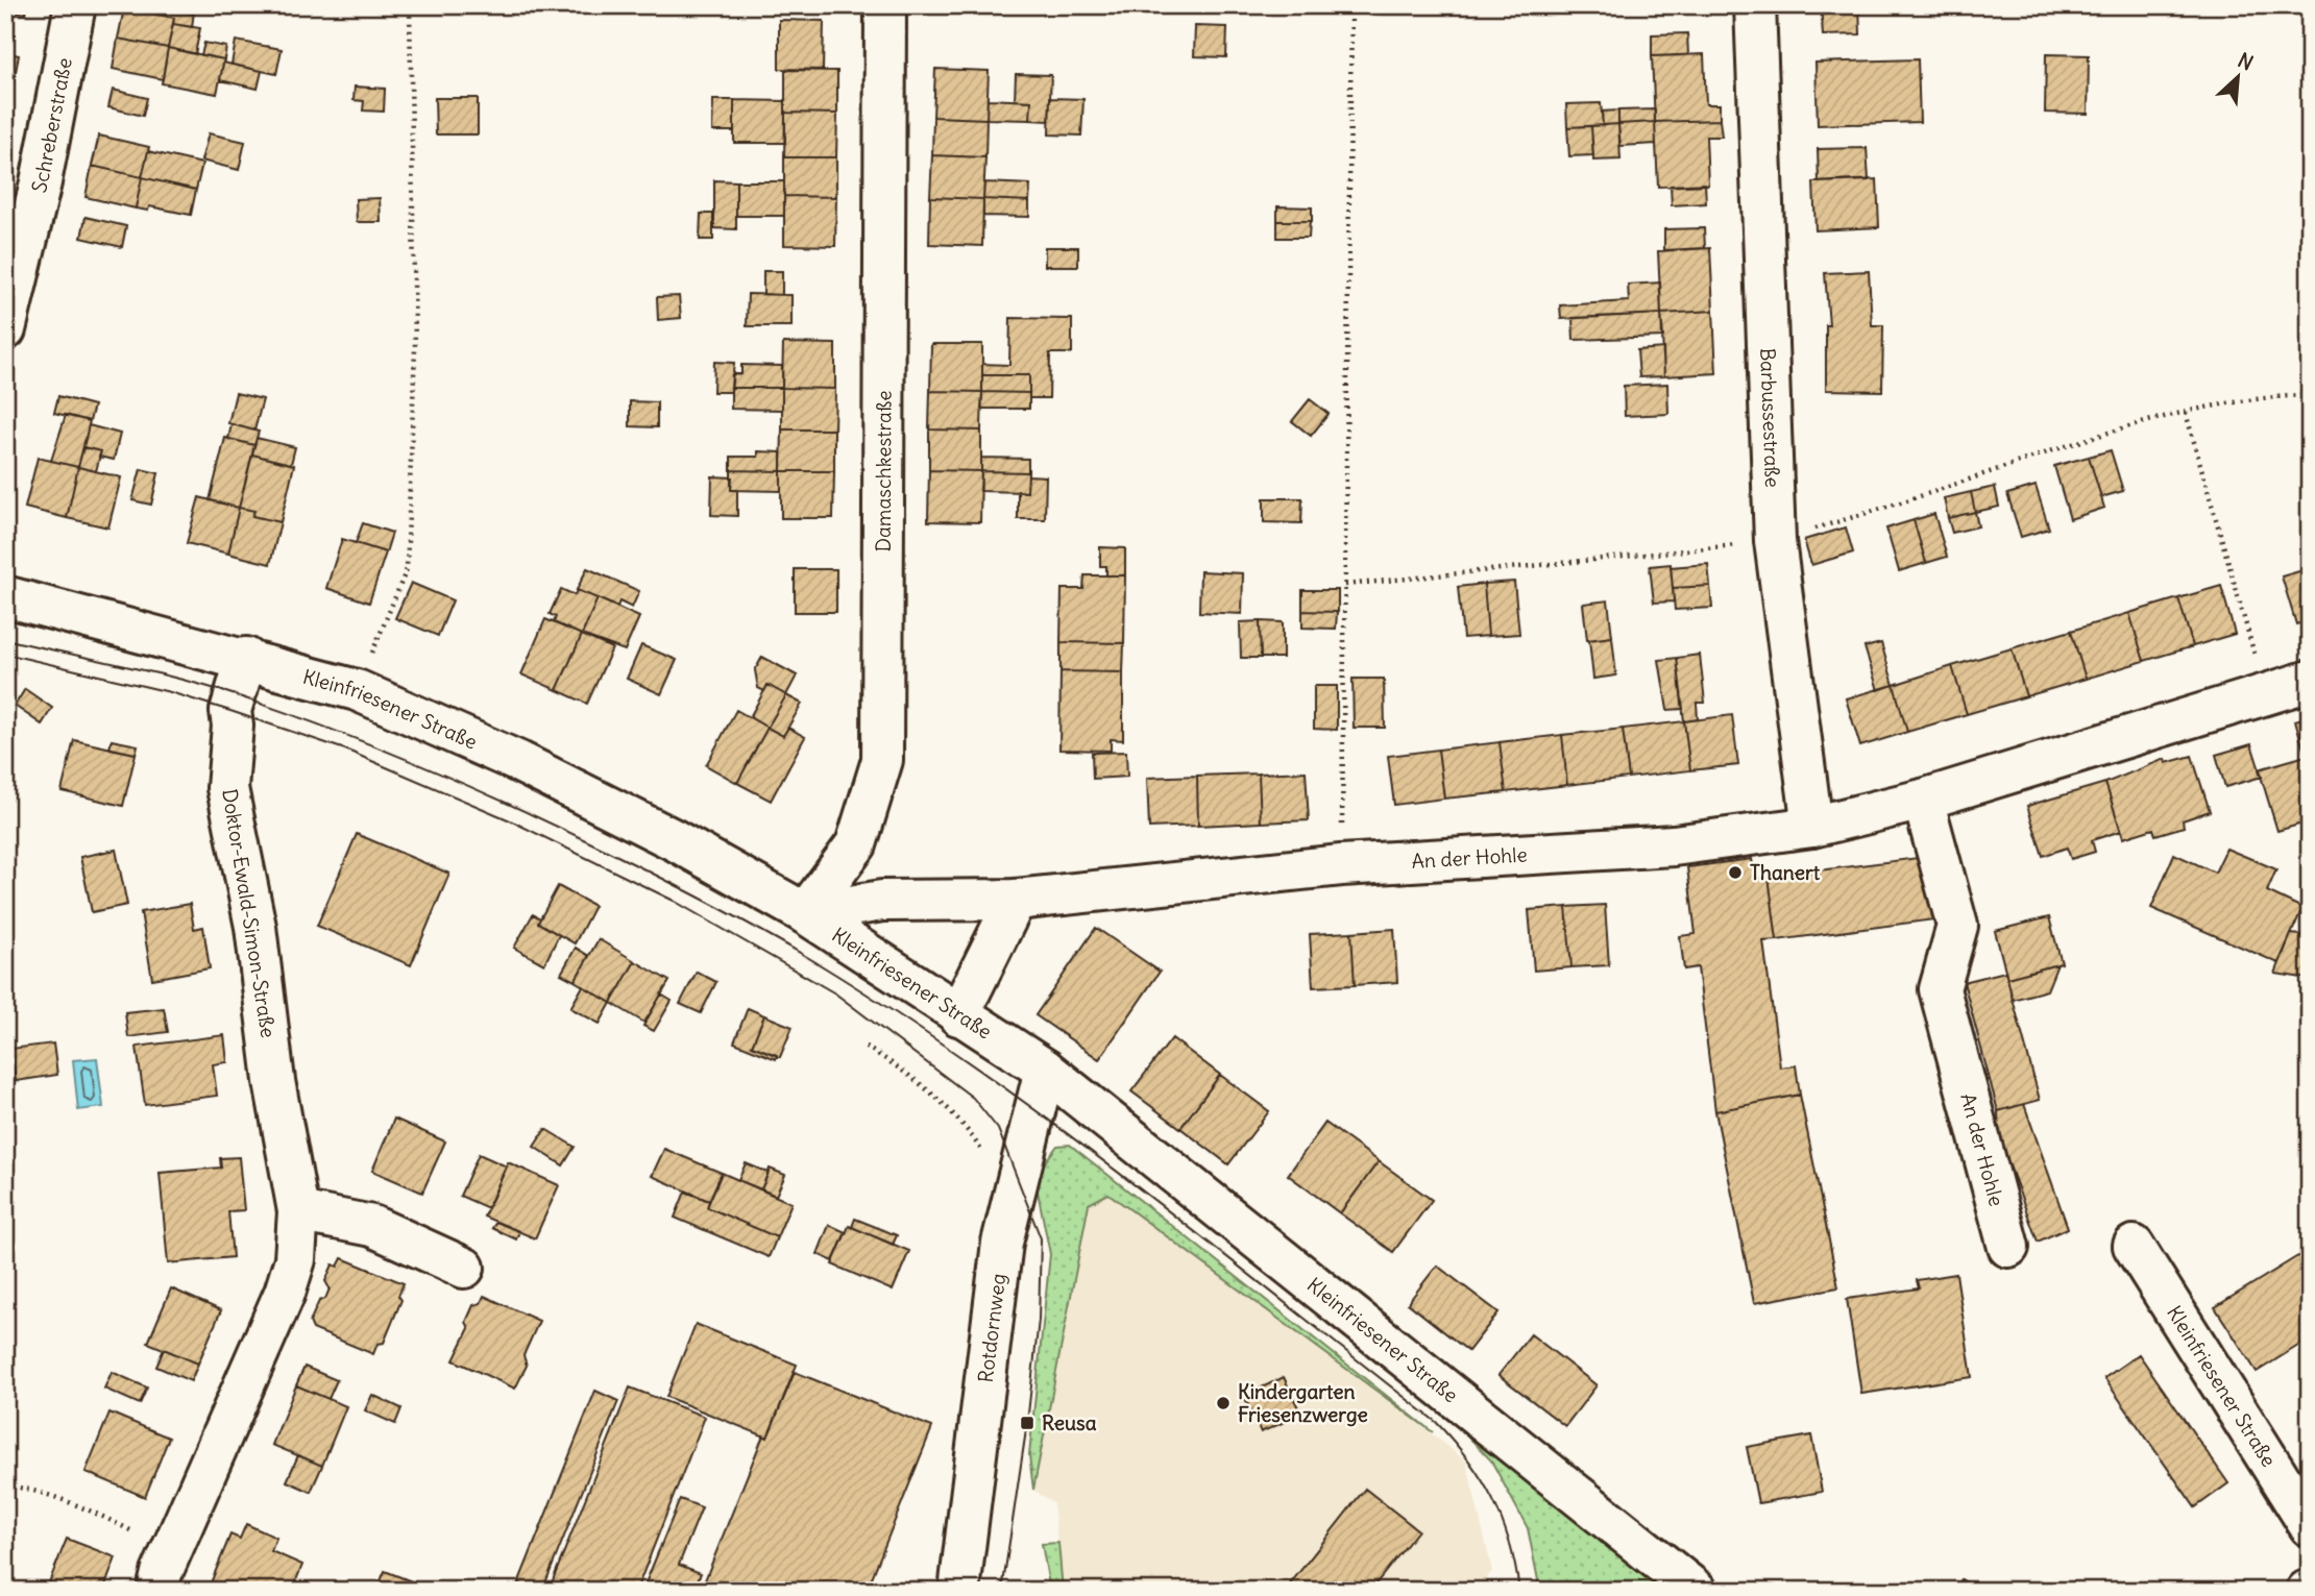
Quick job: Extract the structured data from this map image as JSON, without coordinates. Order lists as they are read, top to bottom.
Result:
{
  "streets": {
    "street": [
      "Schreberstraße",
      "Barbussestraße",
      "Damaschkestraße",
      "Kleinfriesener Straße",
      "An der Hohle",
      "Doktor-Ewald-Simon-Straße",
      "Rotdornweg"
    ]
  },
  "crossings": [
    ["Barbussestraße", "An der Hohle"],
    ["Damaschkestraße", "Kleinfriesener Straße"],
    ["Damaschkestraße", "An der Hohle"],
    ["Kleinfriesener Straße", "An der Hohle"],
    ["Kleinfriesener Straße", "Doktor-Ewald-Simon-Straße"],
    ["Kleinfriesener Straße", "Rotdornweg"]
  ],
  "places": {
    "other": ["Thanert", "Kindergarten Friesenzwerge"],
    "transit": ["Reusa"]
  },
  "north": "top right"
}
